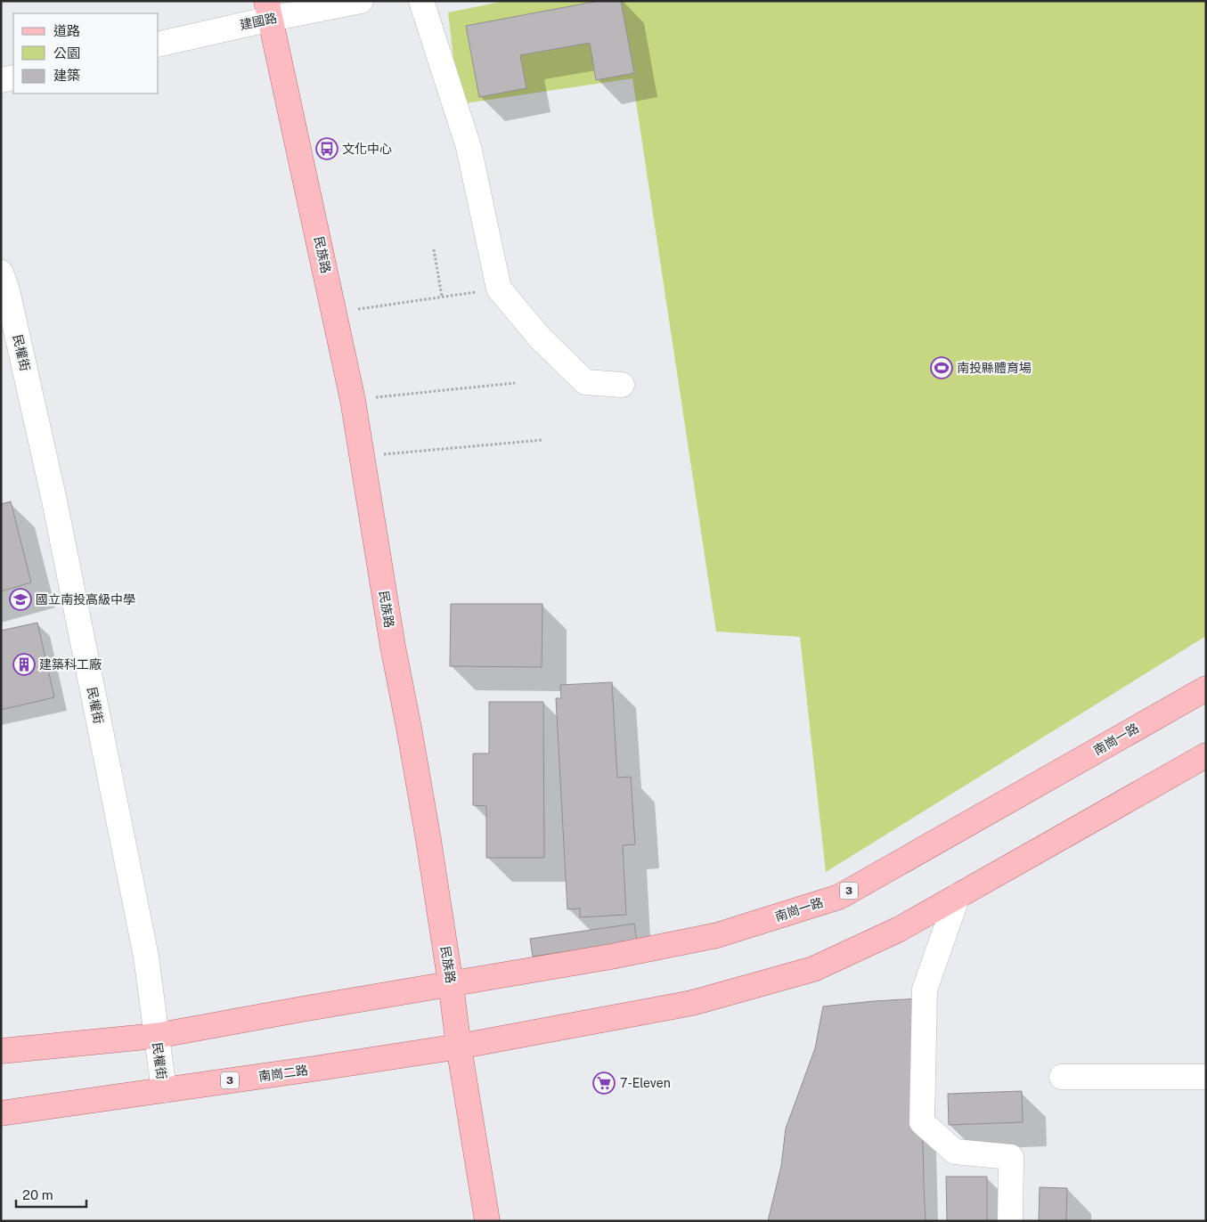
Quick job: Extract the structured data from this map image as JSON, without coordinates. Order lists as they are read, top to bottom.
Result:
{
  "streets": {
    "main road": [
      "民族路",
      "南崗一路",
      "3",
      "南崗二路"
    ],
    "street": ["建國路", "民權街"]
  },
  "crossings": [
    ["建國路", "民族路"],
    ["民族路", "南崗一路"],
    ["民族路", "3"],
    ["民族路", "南崗二路"],
    ["民權街", "3"],
    ["民權街", "南崗二路"],
    ["南崗一路", "3"],
    ["3", "南崗二路"]
  ],
  "places": {
    "bus stop": ["文化中心"],
    "sports": ["南投縣體育場"],
    "school or university": ["國立南投高級中學"],
    "building": ["建築科工廠"],
    "supermarket": ["7-Eleven"]
  },
  "legend": ["道路", "公園", "建築"],
  "scale_bar": "20 m"
}
